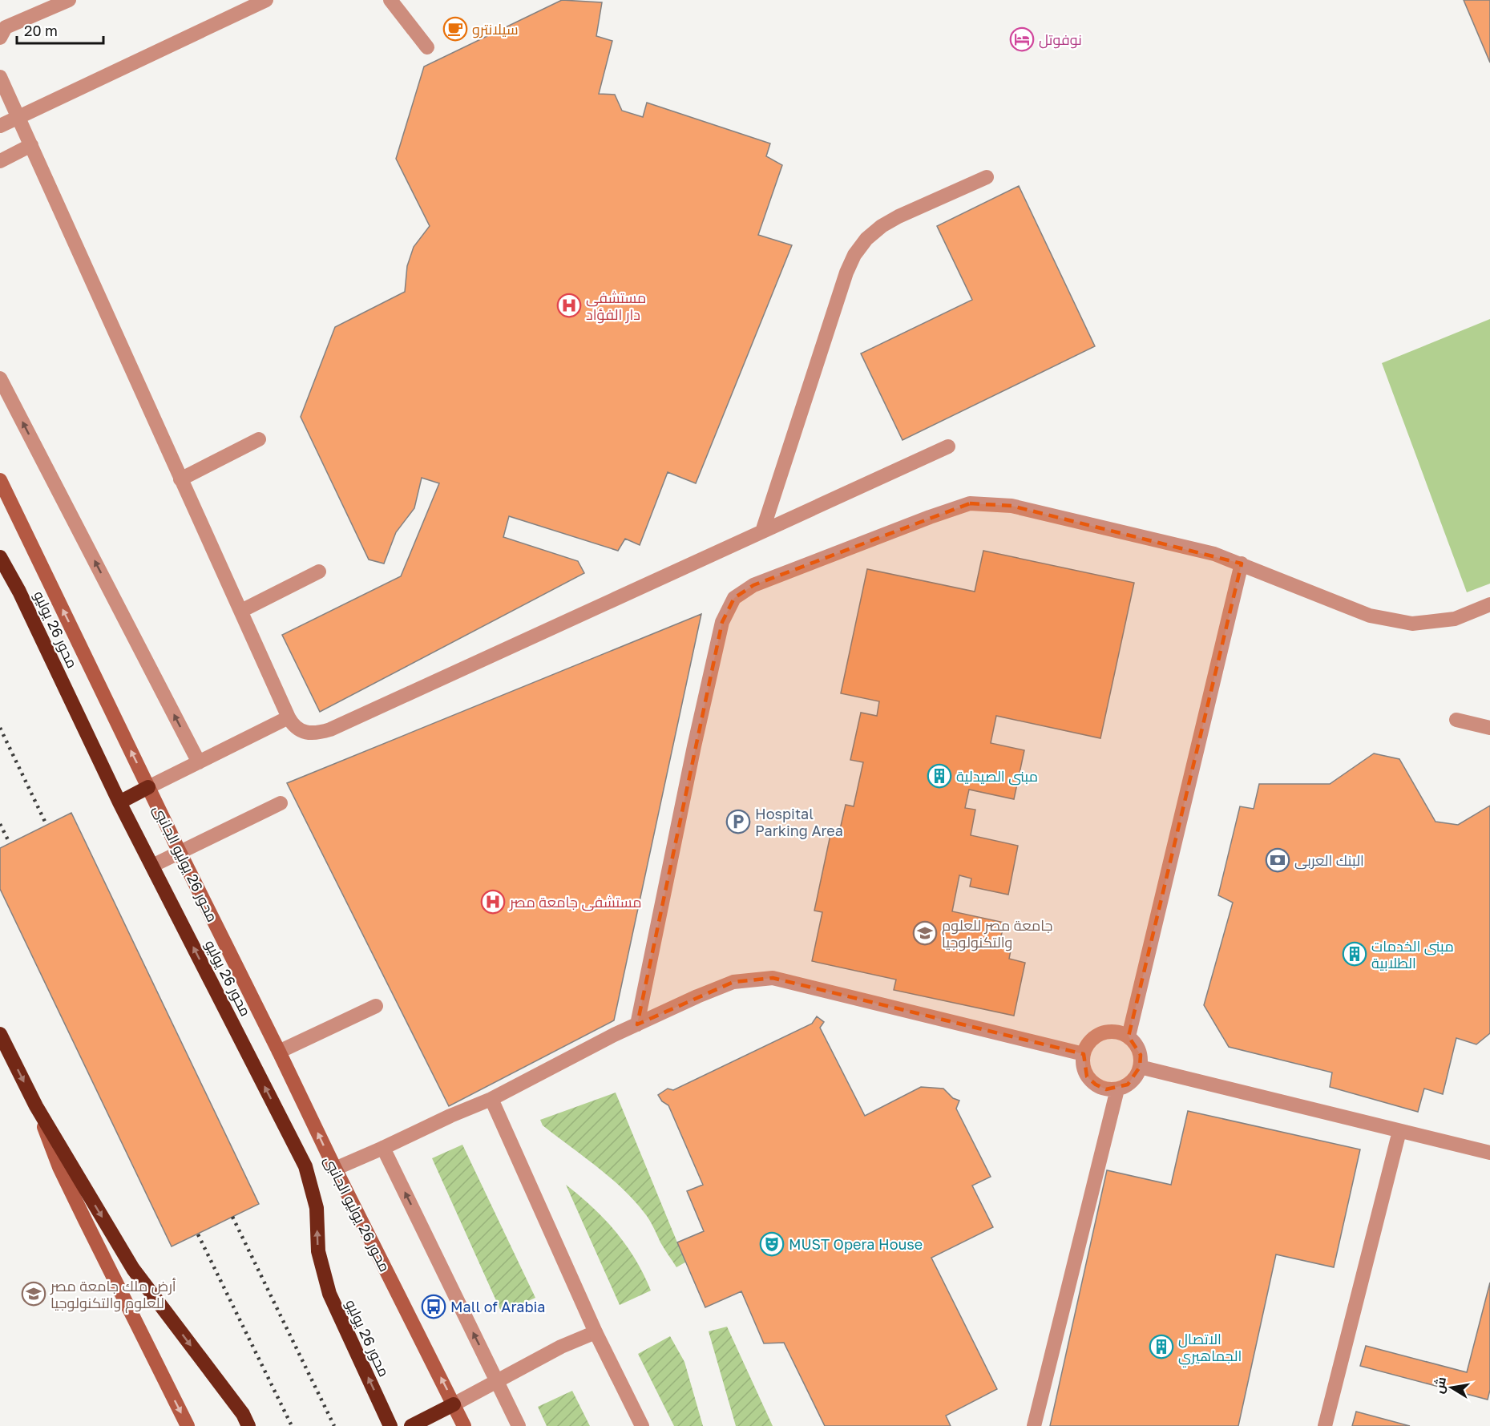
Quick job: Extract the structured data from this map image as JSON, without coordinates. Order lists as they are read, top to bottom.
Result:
{
  "streets": {
    "highway": ["محور 26 يوليو"],
    "main road": ["محور 26 يوليو الجانبى"]
  },
  "one_way": ["محور 26 يوليو", "محور 26 يوليو الجانبى"],
  "places": {
    "cafe": ["سيلانترو"],
    "hotel": ["نوفوتل"],
    "hospital": ["مستشفى دار الفؤاد", "مستشفى جامعة مصر"],
    "building": ["مبنى الصيدلية", "مبنى الخدمات الطلابية", "الاتصال الجماهيري"],
    "parking": ["Hospital Parking Area"],
    "bank": ["البنك العربى"],
    "school or university": ["جامعة مصر للعلوم والتكنولوجيا", "أرض ملك جامعة مصر للعلوم والتكنولوجيا"],
    "theatre": ["MUST Opera House"],
    "bus stop": ["Mall of Arabia"]
  },
  "scale_bar": "20 m",
  "north": "left"
}
